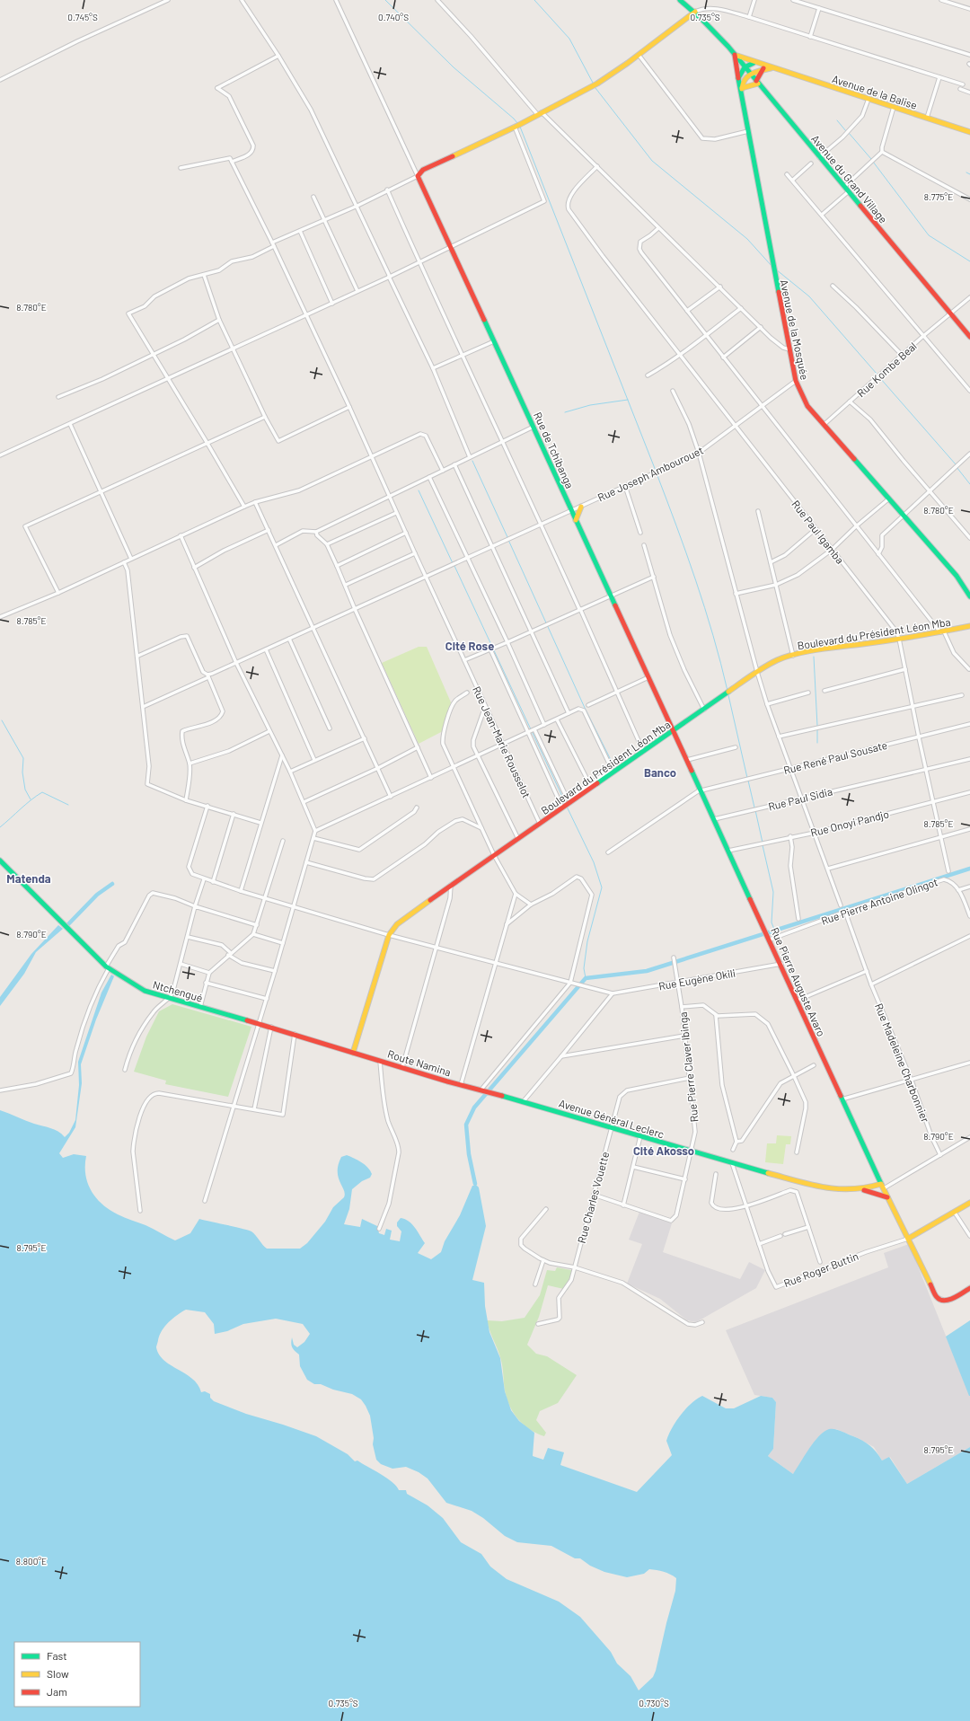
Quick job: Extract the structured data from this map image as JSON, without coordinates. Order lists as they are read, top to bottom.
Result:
{
  "streets": {
    "street": [
      "Avenue de la Balise",
      "Avenue du Grand Village",
      "Avenue de la Mosquée",
      "Rue Kombe Beal",
      "Rue de Tchibanga",
      "Rue Joseph Ambourouet",
      "Rue Paul Igamba",
      "Boulevard du Président Léon Mba",
      "Rue Jean-Marie Rousselot",
      "Rue René Paul Sousate",
      "Rue Paul Sidia",
      "Rue Onoyi Pandjo",
      "Rue Pierre Antoine Olingot",
      "Rue Eugène Okili",
      "Rue Pierre Auguste Avaro",
      "Ntchengué",
      "Route Namina",
      "Rue Madeleine Charbonnier",
      "Rue Pierre Claver Ibinga",
      "Avenue Général Leclerc",
      "Rue Charles Vouette",
      "Rue Roger Buttin"
    ]
  },
  "crossings": [
    ["Avenue du Grand Village", "Avenue de la Mosquée"],
    ["Avenue du Grand Village", "Rue Kombe Beal"],
    ["Avenue de la Mosquée", "Rue Kombe Beal"],
    ["Avenue de la Mosquée", "Rue Joseph Ambourouet"],
    ["Rue de Tchibanga", "Rue Joseph Ambourouet"],
    ["Rue de Tchibanga", "Boulevard du Président Léon Mba"],
    ["Rue de Tchibanga", "Rue Pierre Auguste Avaro"],
    ["Rue Joseph Ambourouet", "Rue Paul Igamba"],
    ["Rue Joseph Ambourouet", "Rue Jean-Marie Rousselot"],
    ["Rue Paul Igamba", "Boulevard du Président Léon Mba"],
    ["Boulevard du Président Léon Mba", "Rue Jean-Marie Rousselot"],
    ["Boulevard du Président Léon Mba", "Rue Pierre Auguste Avaro"],
    ["Boulevard du Président Léon Mba", "Ntchengué"],
    ["Boulevard du Président Léon Mba", "Route Namina"],
    ["Rue René Paul Sousate", "Rue Pierre Auguste Avaro"],
    ["Rue Paul Sidia", "Rue Pierre Auguste Avaro"],
    ["Rue Onoyi Pandjo", "Rue Pierre Auguste Avaro"],
    ["Rue Pierre Antoine Olingot", "Rue Pierre Auguste Avaro"],
    ["Rue Pierre Antoine Olingot", "Rue Madeleine Charbonnier"],
    ["Rue Eugène Okili", "Rue Pierre Auguste Avaro"],
    ["Rue Eugène Okili", "Rue Pierre Claver Ibinga"],
    ["Rue Pierre Auguste Avaro", "Rue Roger Buttin"],
    ["Ntchengué", "Route Namina"],
    ["Route Namina", "Avenue Général Leclerc"],
    ["Rue Pierre Claver Ibinga", "Avenue Général Leclerc"],
    ["Rue Pierre Claver Ibinga", "Rue Charles Vouette"],
    ["Avenue Général Leclerc", "Rue Charles Vouette"],
    ["Avenue Général Leclerc", "Rue Roger Buttin"]
  ],
  "districts": [
    "Cité Rose",
    "Banco",
    "Matenda",
    "Cité Akosso"
  ],
  "legend": ["Fast", "Slow", "Jam"],
  "coordinates": [
    "0.745°S",
    "0.740°S",
    "0.735°S",
    "8.775°E",
    "8.780°E",
    "8.785°E",
    "8.790°E",
    "8.795°E",
    "8.800°E",
    "0.730°S"
  ]
}
